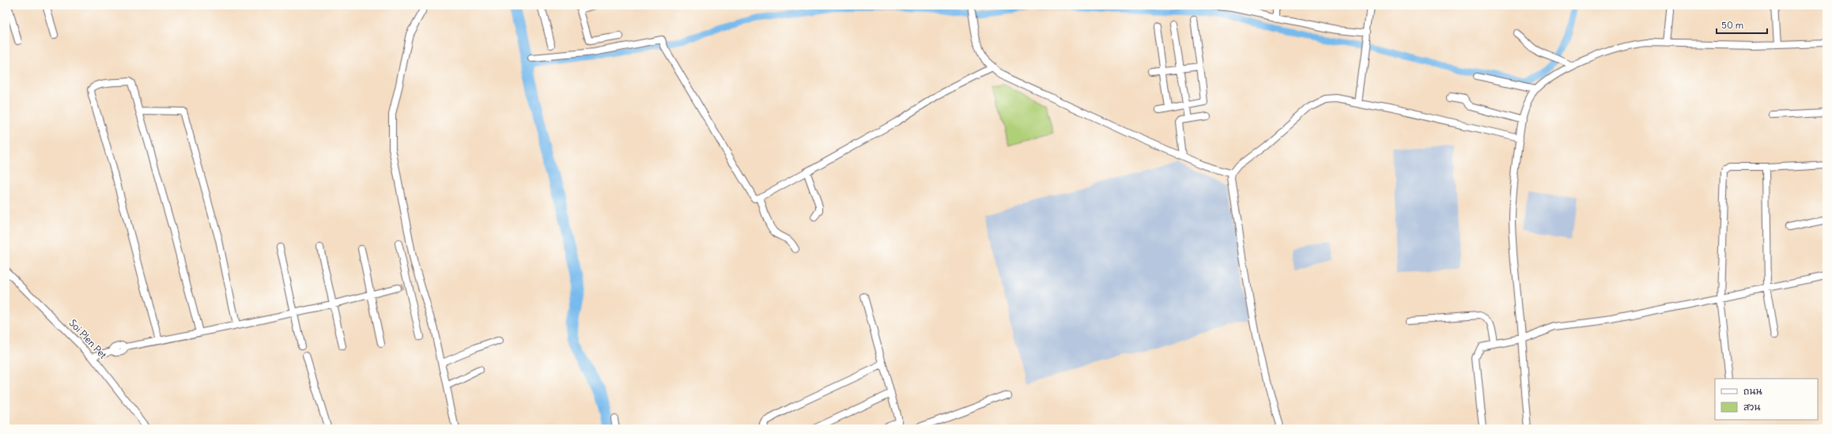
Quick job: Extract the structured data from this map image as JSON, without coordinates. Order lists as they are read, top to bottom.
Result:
{
  "streets": {
    "street": ["Soi Plen Pet"]
  },
  "legend": ["ถนน", "สวน"],
  "scale_bar": "50 m"
}
